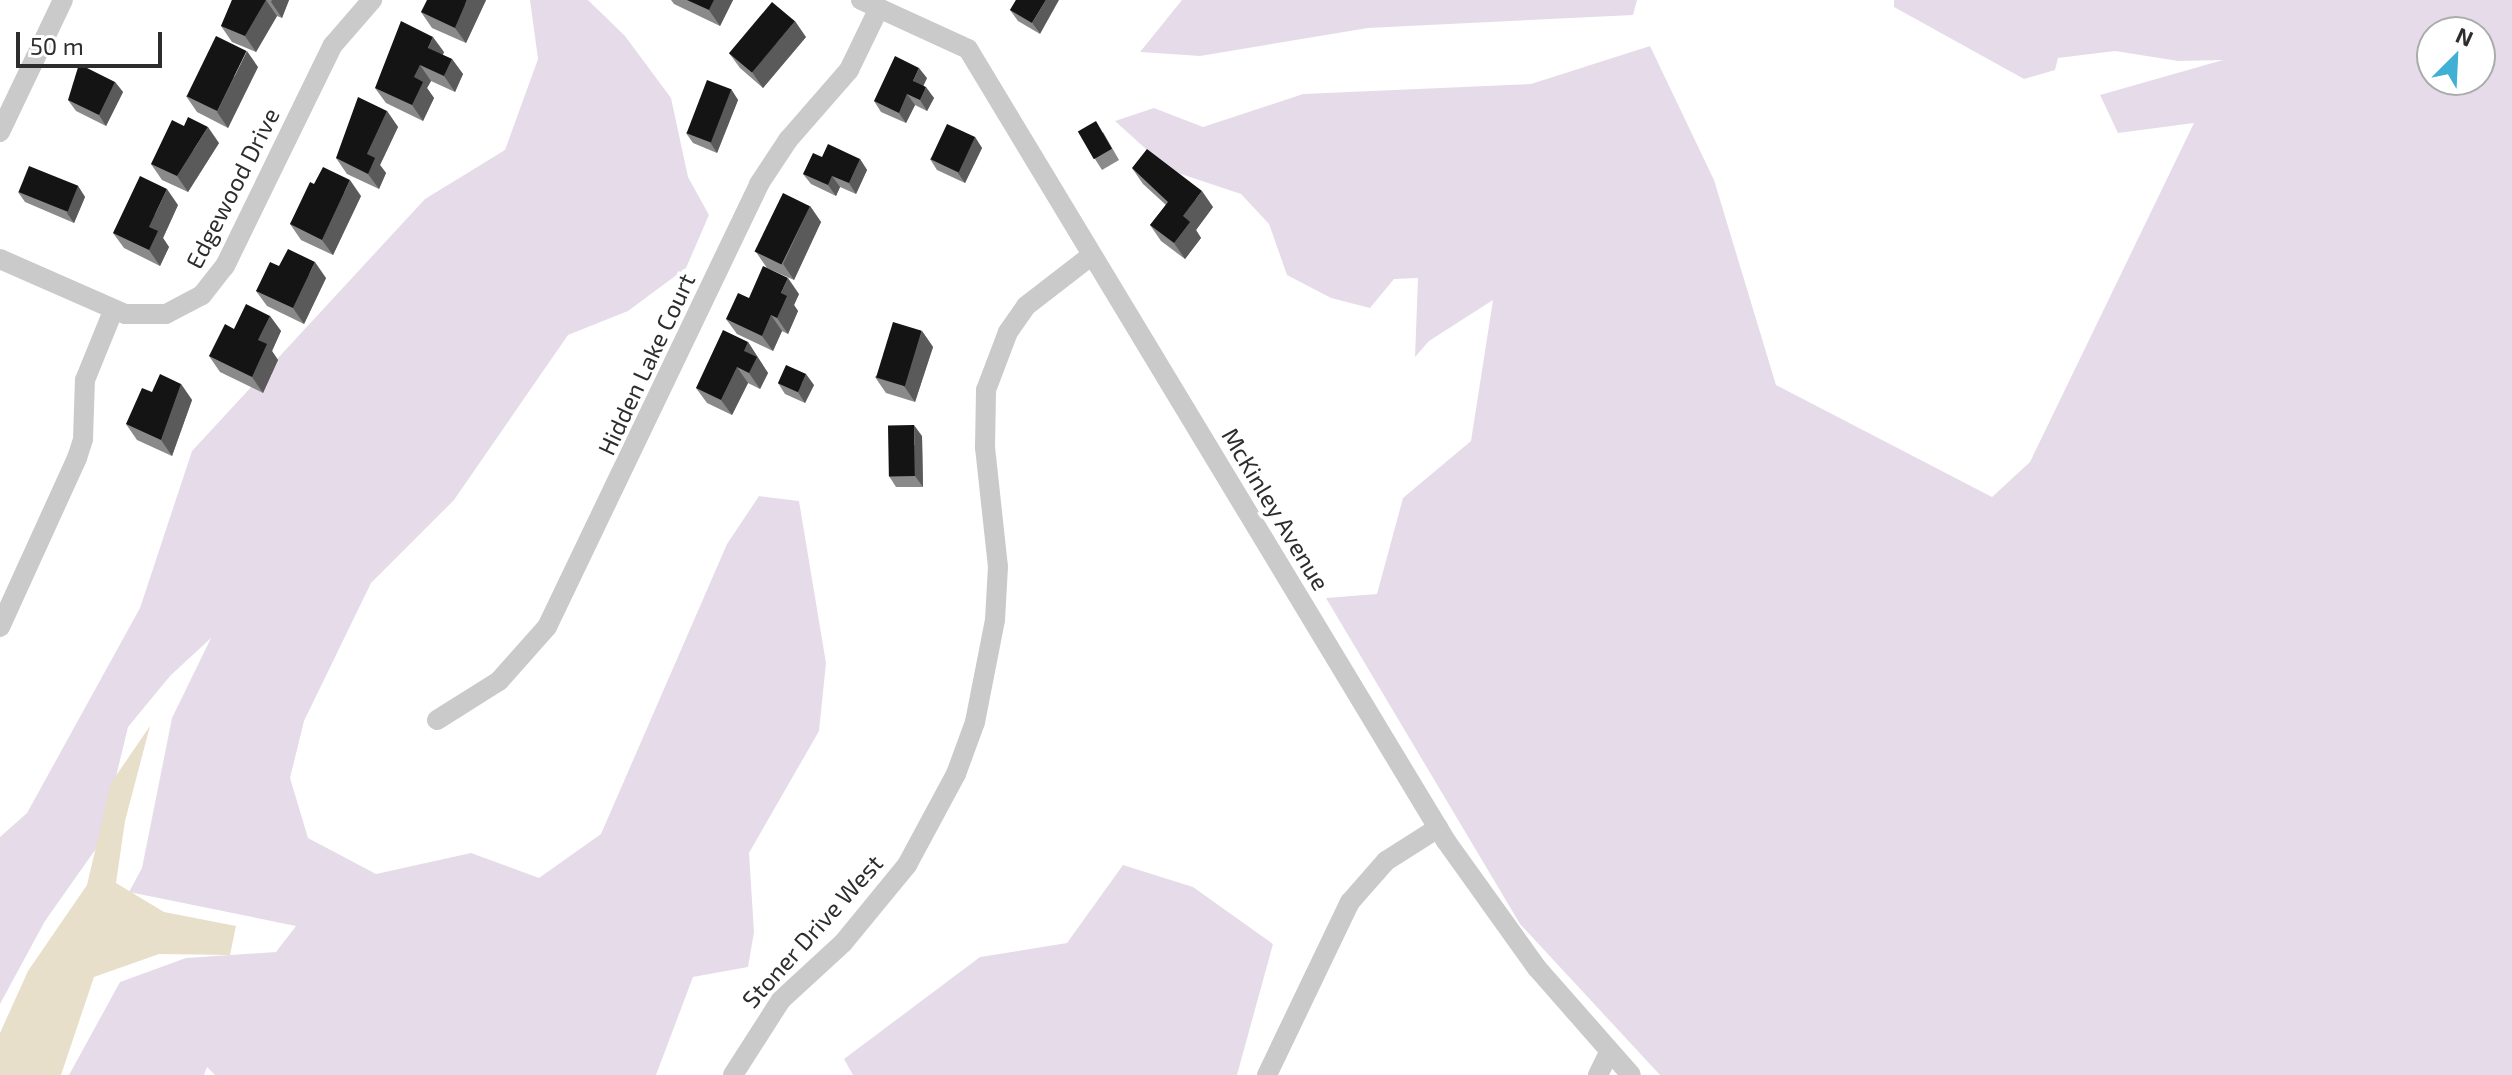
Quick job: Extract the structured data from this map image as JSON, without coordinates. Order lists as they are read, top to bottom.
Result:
{
  "streets": {
    "street": [
      "Edgewood Drive",
      "Hidden Lake Court",
      "McKinley Avenue",
      "Stoner Drive West"
    ]
  },
  "crossings": [
    ["Hidden Lake Court", "McKinley Avenue"],
    ["McKinley Avenue", "Stoner Drive West"]
  ],
  "scale_bar": "50 m",
  "north": "top right"
}
